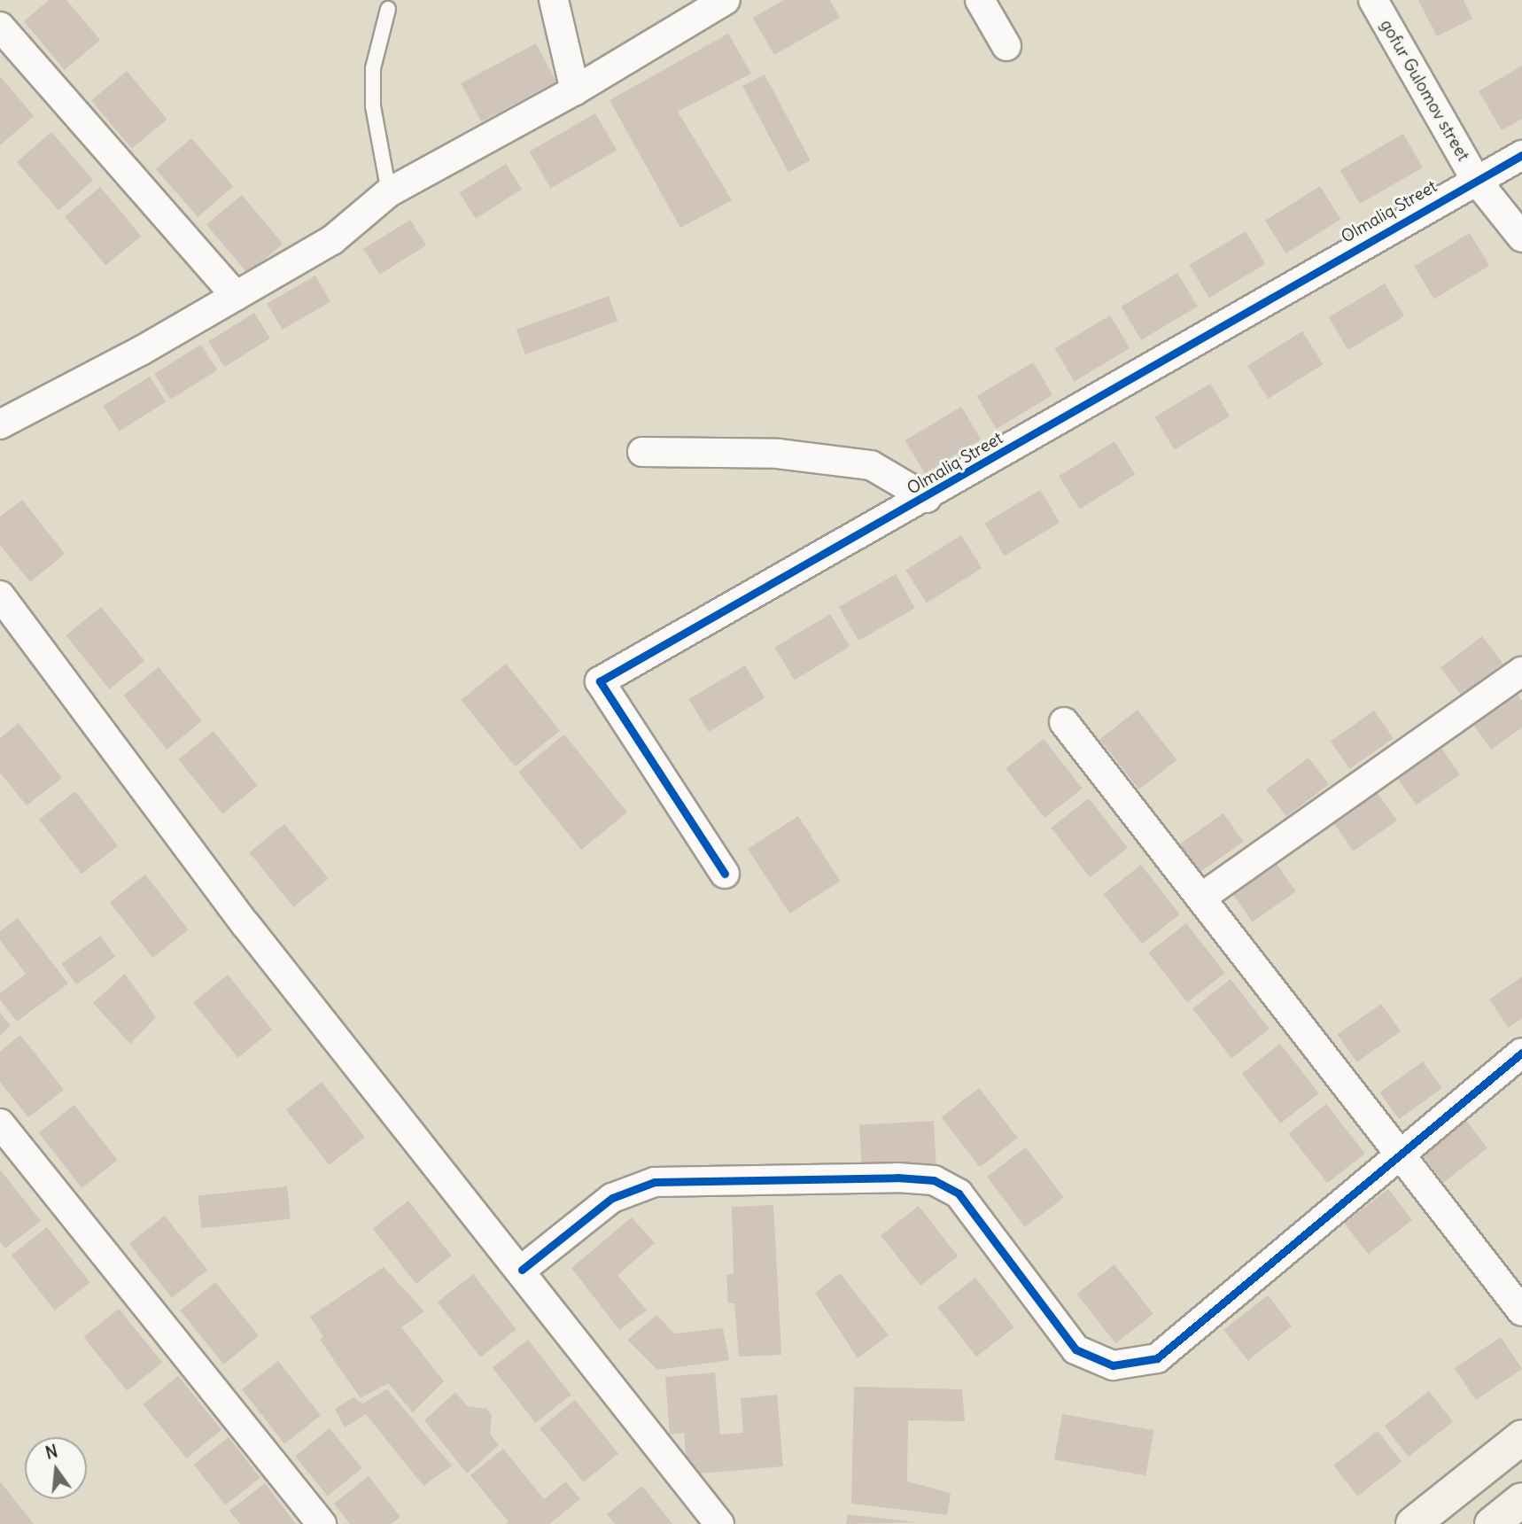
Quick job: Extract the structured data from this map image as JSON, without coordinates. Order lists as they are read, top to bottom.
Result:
{
  "streets": {
    "street": ["gofur Gulomov street", "Olmaliq Street"]
  },
  "crossings": [
    ["gofur Gulomov street", "Olmaliq Street"]
  ],
  "north": "top"
}
